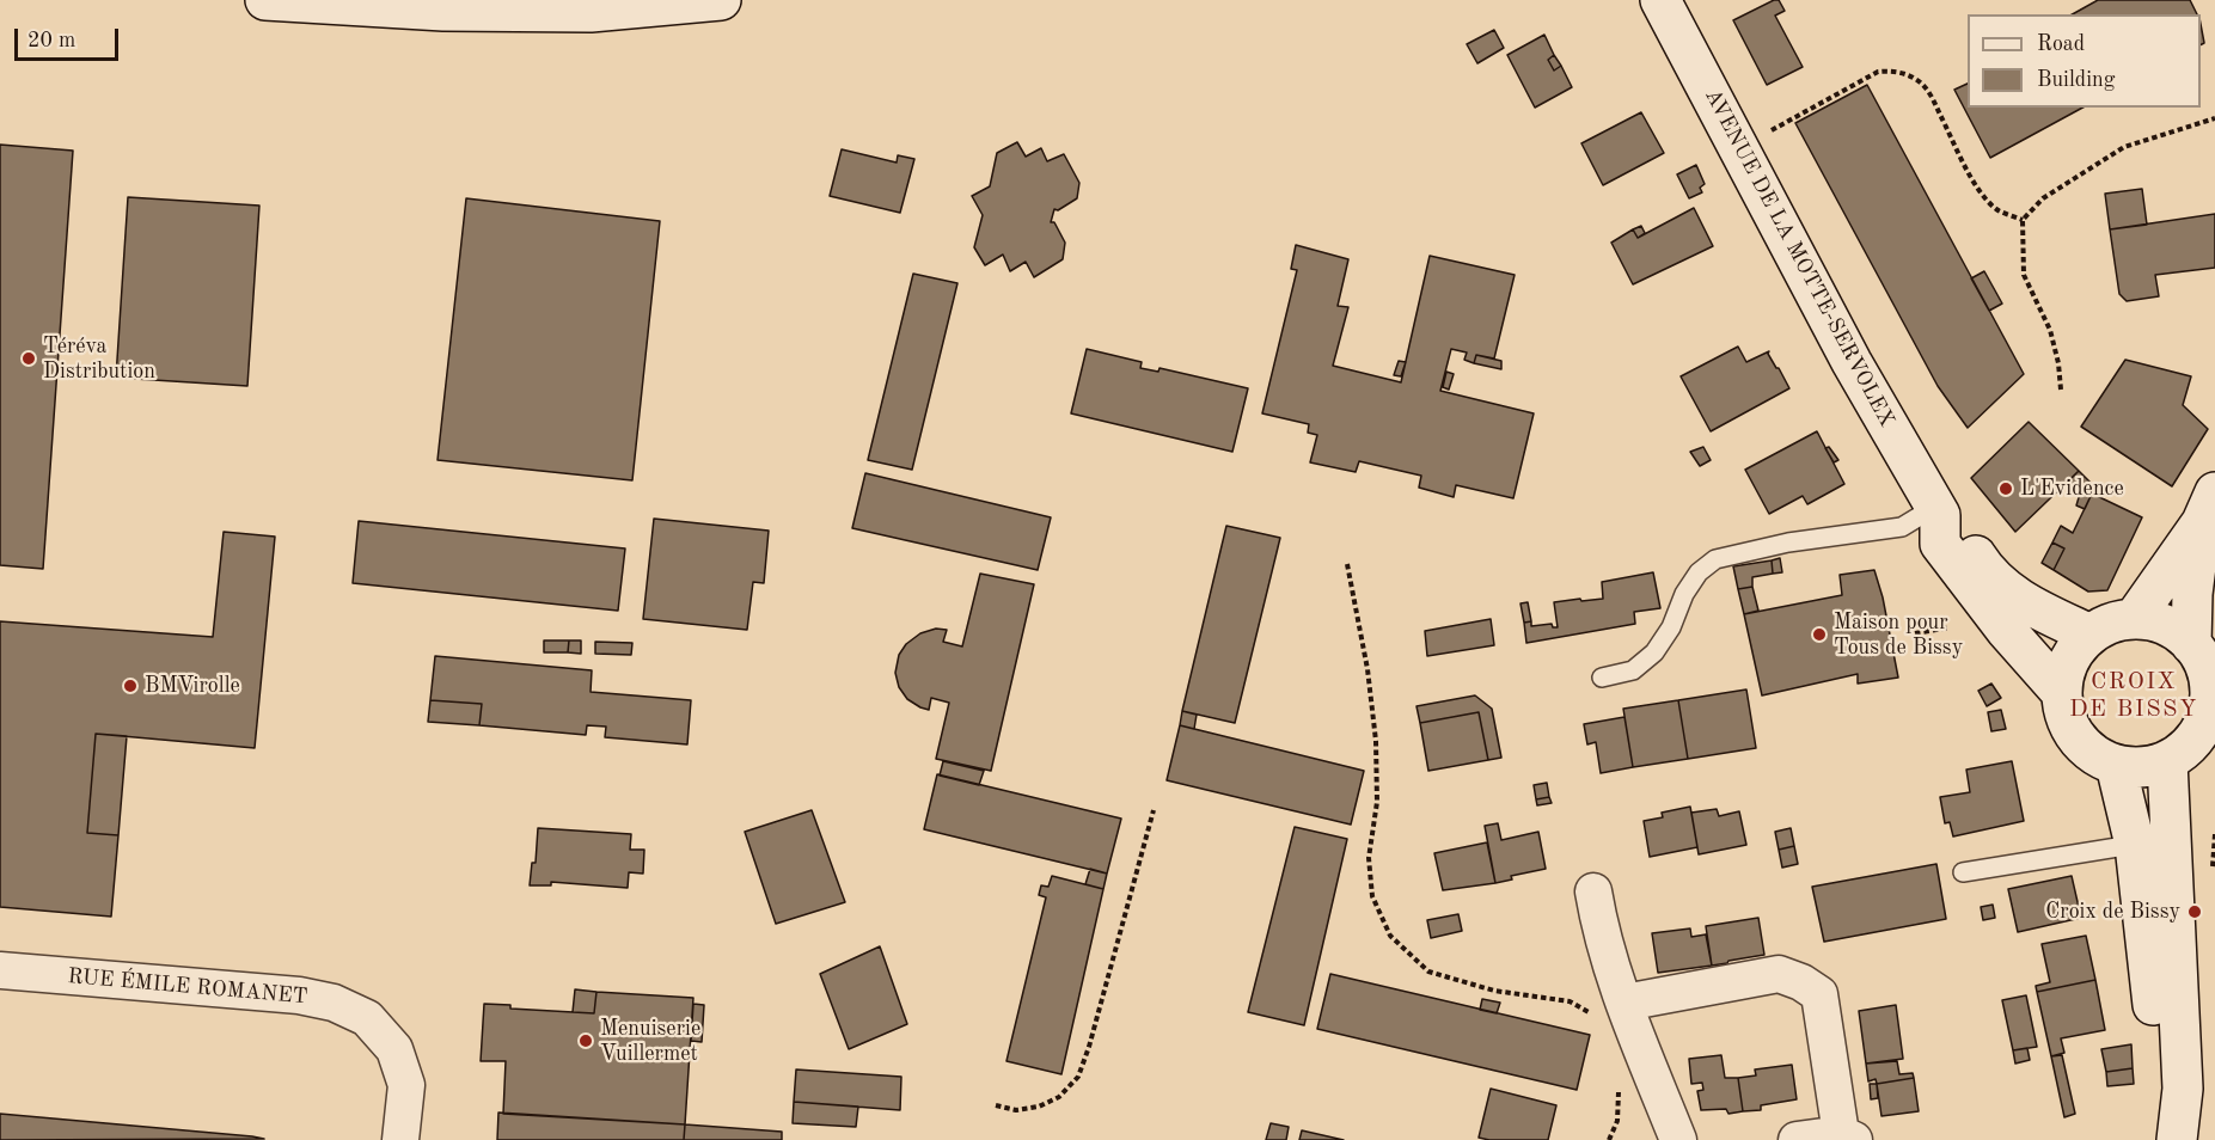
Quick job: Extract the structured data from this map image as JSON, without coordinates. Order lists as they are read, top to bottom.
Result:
{
  "streets": {
    "main road": ["AVENUE DE LA MOTTE-SERVOLEX"],
    "street": ["RUE ÉMILE ROMANET"]
  },
  "districts": ["CROIX DE BISSY"],
  "places": [
    "Téréva Distribution",
    "L'Evidence",
    "Maison pour Tous de Bissy",
    "BMVirolle",
    "Croix de Bissy",
    "Menuiserie Vuillermet"
  ],
  "legend": ["Road", "Building"],
  "scale_bar": "20 m"
}
